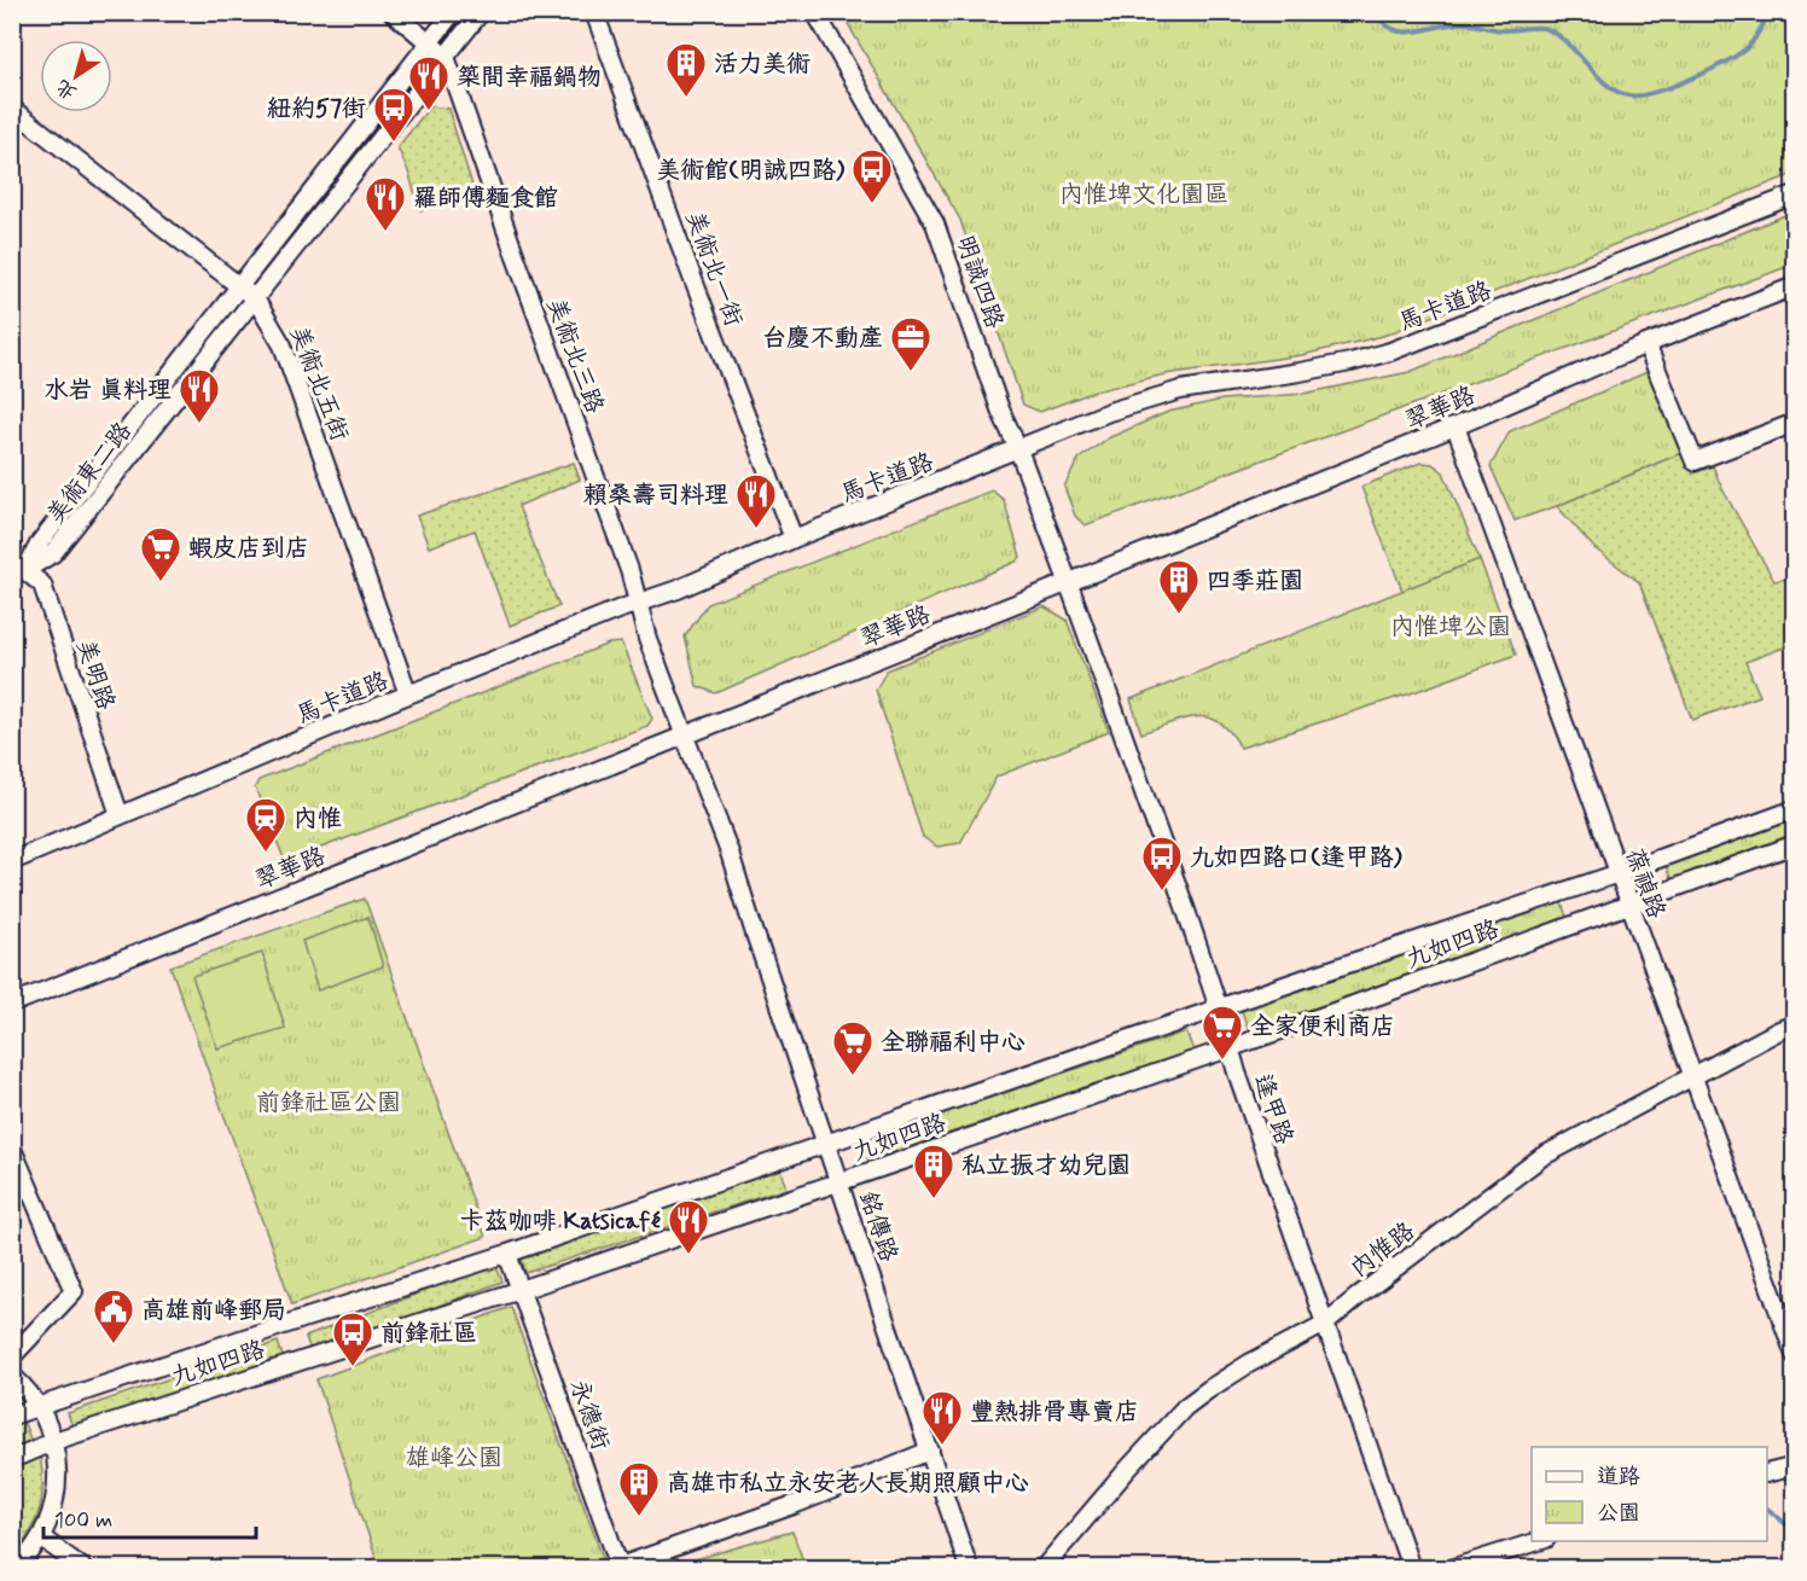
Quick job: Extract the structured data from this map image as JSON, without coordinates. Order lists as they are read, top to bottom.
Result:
{
  "streets": {
    "street": [
      "美術北一街",
      "明誠四路",
      "馬卡道路",
      "美術北三路",
      "美術北五街",
      "翠華路",
      "美術東二路",
      "美明路",
      "葆禎路",
      "九如四路",
      "逢甲路",
      "銘傳路",
      "內惟路",
      "永德街"
    ]
  },
  "crossings": [
    ["美術北一街", "馬卡道路"],
    ["明誠四路", "馬卡道路"],
    ["明誠四路", "翠華路"],
    ["明誠四路", "逢甲路"],
    ["馬卡道路", "美術北三路"],
    ["馬卡道路", "美術北五街"],
    ["馬卡道路", "美明路"],
    ["美術北三路", "翠華路"],
    ["美術北三路", "美術東二路"],
    ["美術北三路", "銘傳路"],
    ["美術北五街", "美術東二路"],
    ["翠華路", "葆禎路"],
    ["翠華路", "逢甲路"],
    ["翠華路", "銘傳路"],
    ["美術東二路", "美明路"],
    ["葆禎路", "九如四路"],
    ["葆禎路", "內惟路"],
    ["九如四路", "逢甲路"],
    ["九如四路", "銘傳路"],
    ["九如四路", "永德街"],
    ["逢甲路", "內惟路"],
    ["銘傳路", "永德街"]
  ],
  "parks": [
    "內惟埤文化園區",
    "內惟埤公園",
    "前鋒社區公園",
    "雄峰公園"
  ],
  "places": {
    "building": [
      "活力美術",
      "四季莊園",
      "私立振才幼兒園",
      "高雄市私立永安老人長期照顧中心"
    ],
    "restaurant": [
      "築間幸福鍋物",
      "羅師傅麵食館",
      "水岩 真料理",
      "賴桑壽司料理",
      "卡茲咖啡 Katsicafé",
      "豐熱排骨專賣店"
    ],
    "bus stop": [
      "紐約57街",
      "美術館(明誠四路)",
      "九如四路口(逢甲路)",
      "前鋒社區"
    ],
    "office": ["台慶不動產"],
    "supermarket": ["蝦皮店到店", "全家便利商店", "全聯福利中心"],
    "station": ["內惟"],
    "public building": ["高雄前峰郵局"]
  },
  "legend": ["道路", "公園"],
  "scale_bar": "100 m",
  "north": "bottom left"
}
